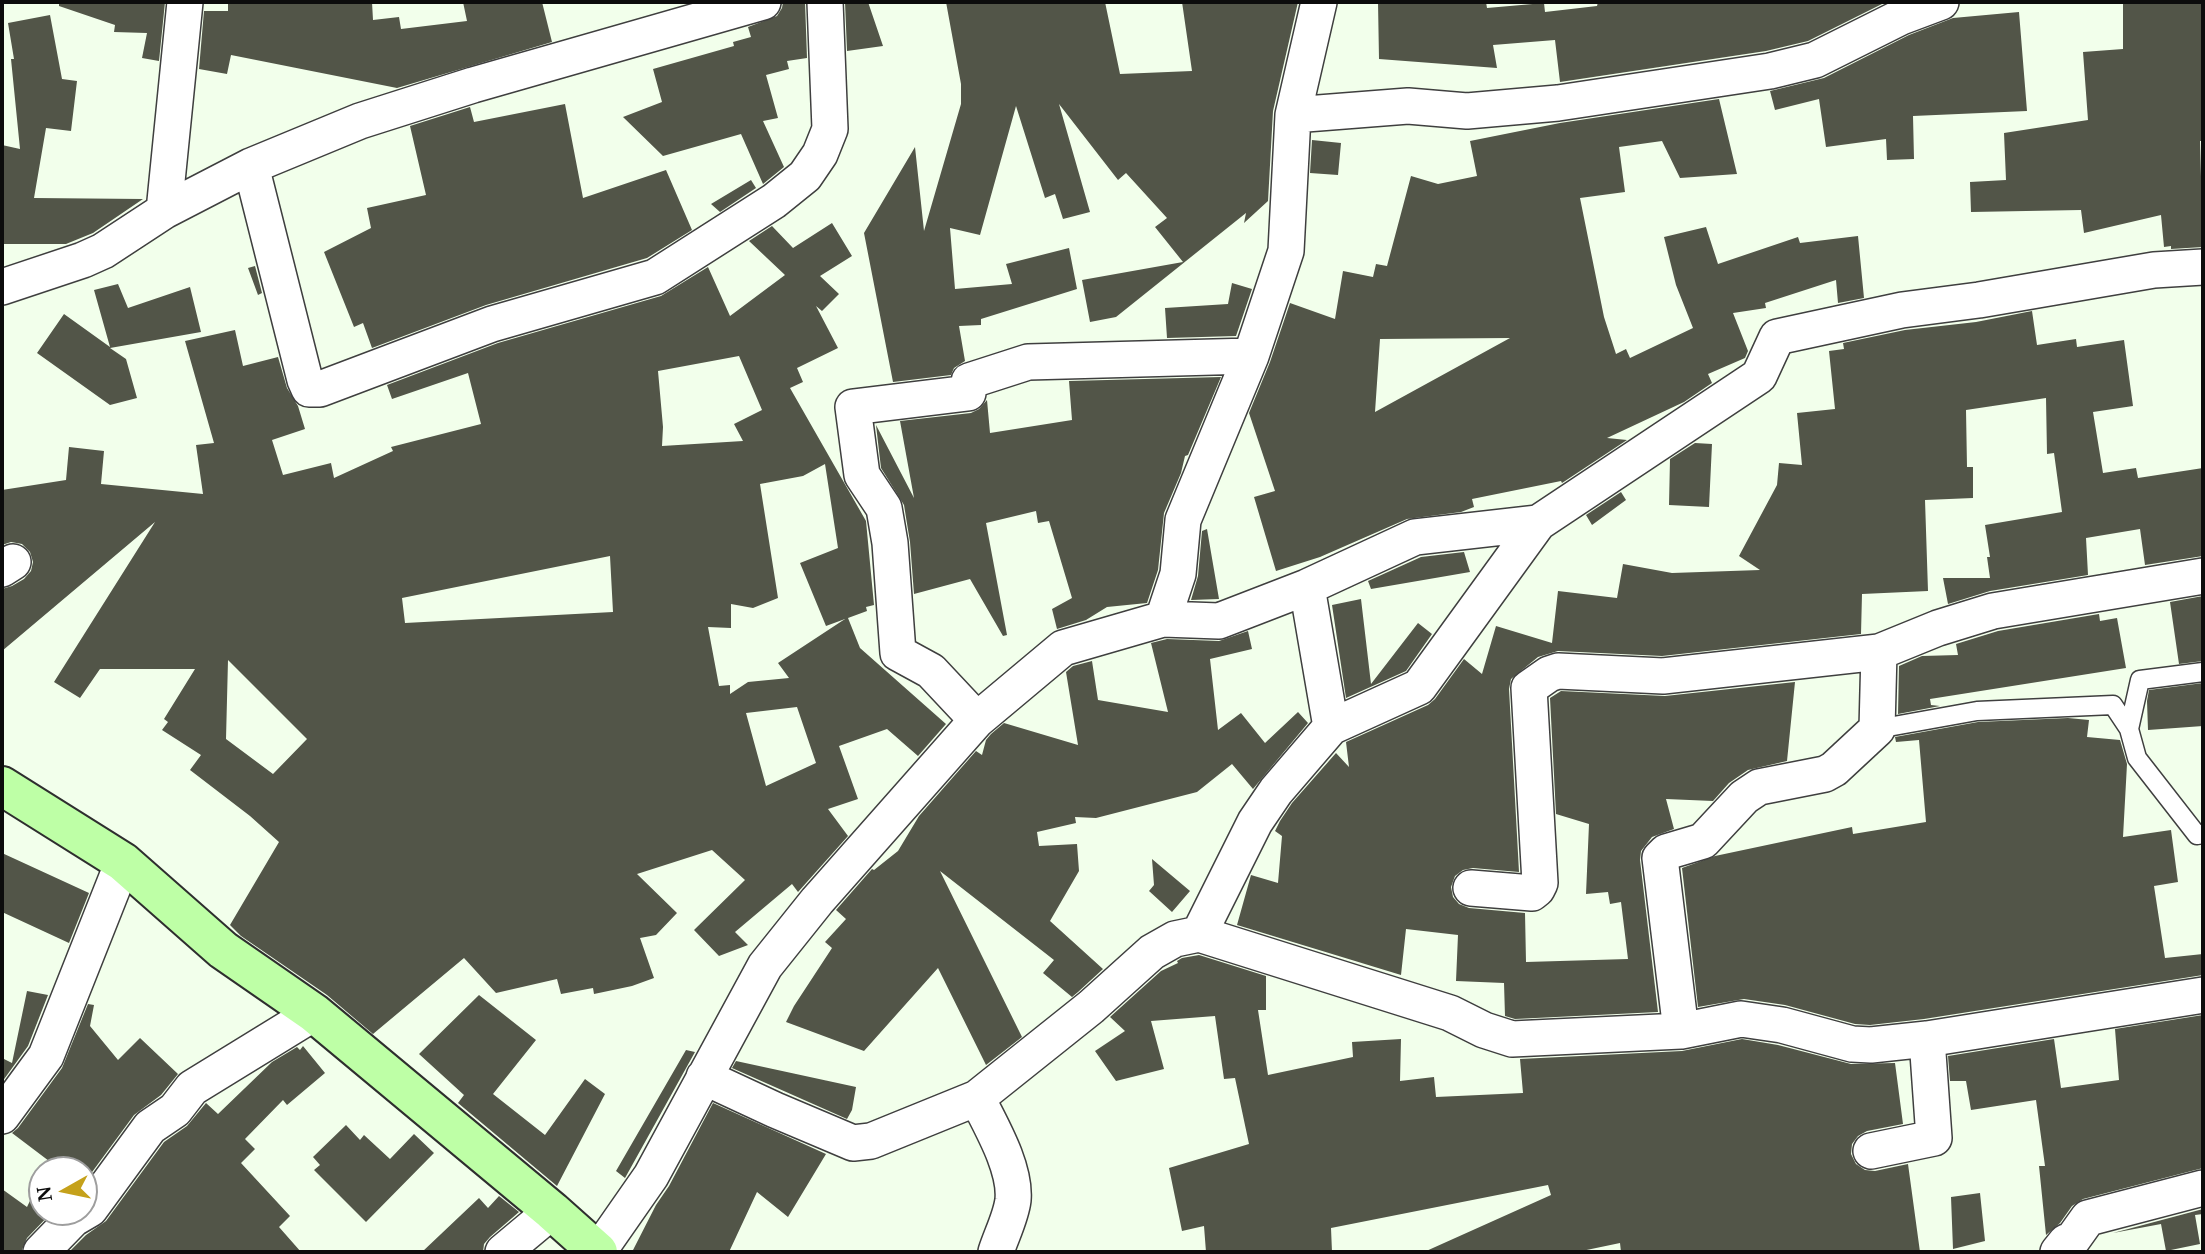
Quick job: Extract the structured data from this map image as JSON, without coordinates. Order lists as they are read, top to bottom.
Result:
{
  "north": "left"
}
